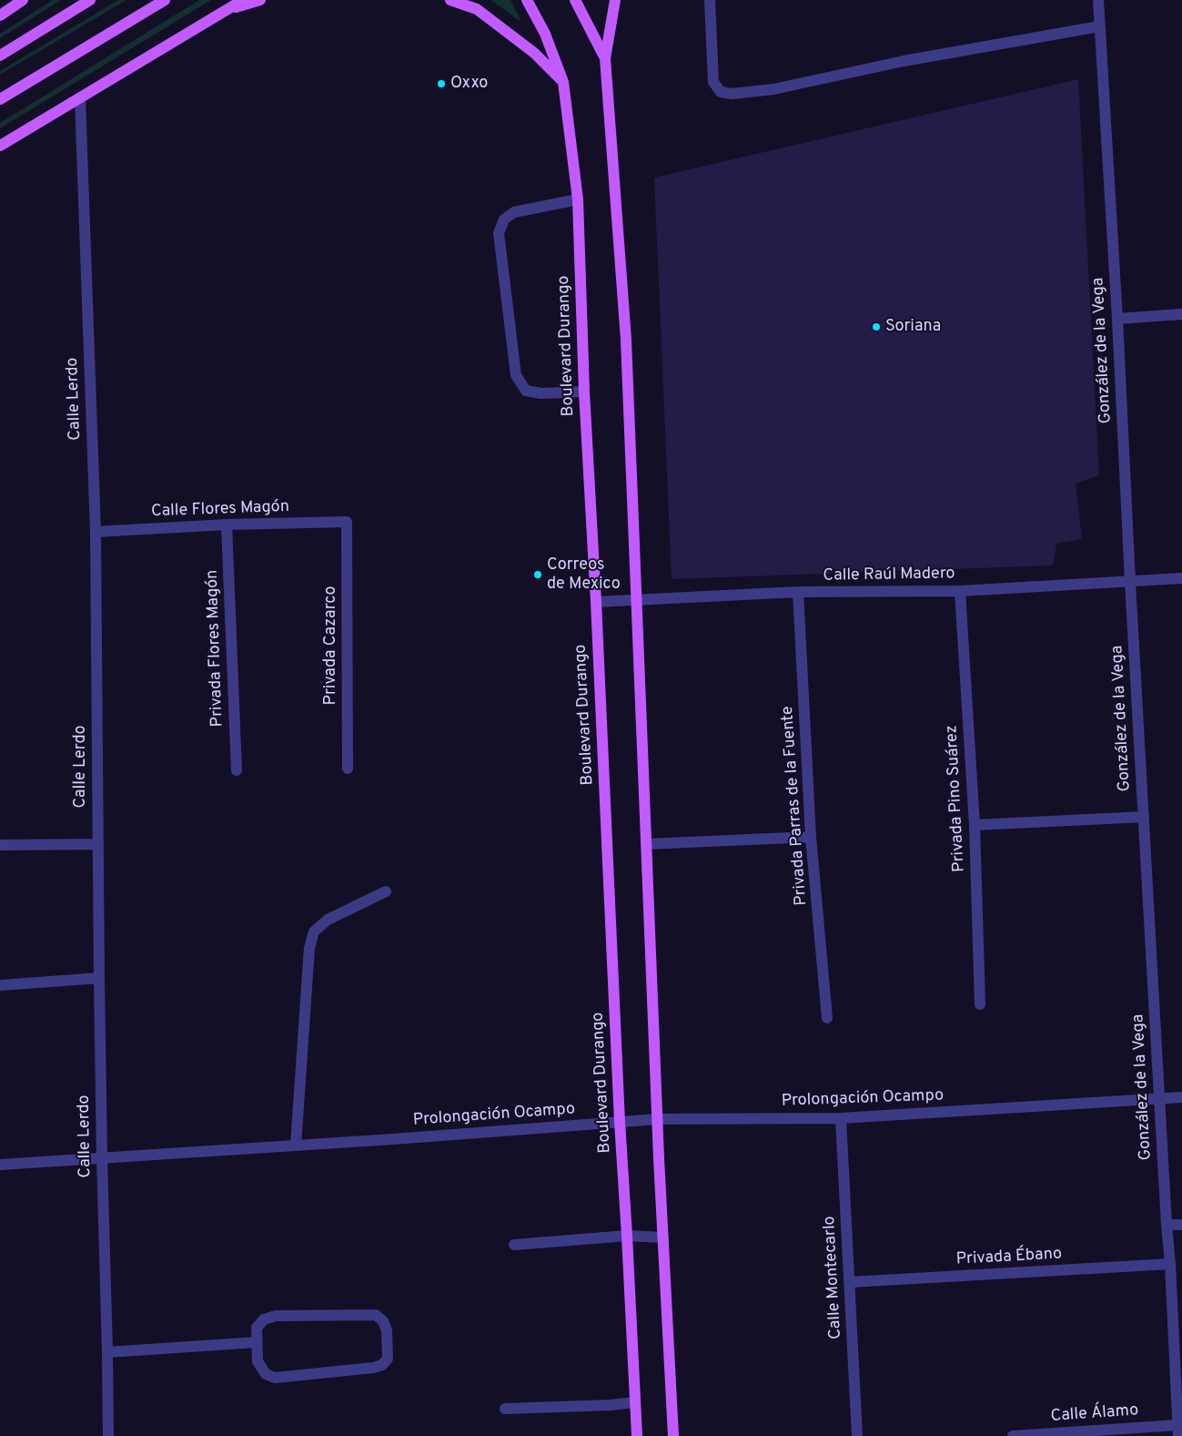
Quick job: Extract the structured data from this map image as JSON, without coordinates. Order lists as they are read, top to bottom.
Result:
{
  "streets": {
    "main road": ["Boulevard Durango"],
    "street": [
      "González de la Vega",
      "Calle Lerdo",
      "Calle Flores Magón",
      "Calle Raúl Madero",
      "Privada Cazarco",
      "Privada Flores Magón",
      "Privada Pino Suárez",
      "Privada Parras de la Fuente",
      "Prolongación Ocampo",
      "Privada Ébano",
      "Calle Montecarlo",
      "Calle Álamo"
    ]
  },
  "crossings": [
    ["Boulevard Durango", "Calle Raúl Madero"],
    ["Boulevard Durango", "Prolongación Ocampo"],
    ["González de la Vega", "Calle Raúl Madero"],
    ["González de la Vega", "Prolongación Ocampo"],
    ["González de la Vega", "Privada Ébano"],
    ["González de la Vega", "Calle Álamo"],
    ["Calle Lerdo", "Calle Flores Magón"],
    ["Calle Lerdo", "Prolongación Ocampo"],
    ["Calle Flores Magón", "Privada Cazarco"],
    ["Calle Flores Magón", "Privada Flores Magón"],
    ["Calle Raúl Madero", "Privada Pino Suárez"],
    ["Calle Raúl Madero", "Privada Parras de la Fuente"],
    ["Prolongación Ocampo", "Calle Montecarlo"],
    ["Privada Ébano", "Calle Montecarlo"]
  ],
  "places": ["Oxxo", "Soriana", "Correos de Mexico"]
}
